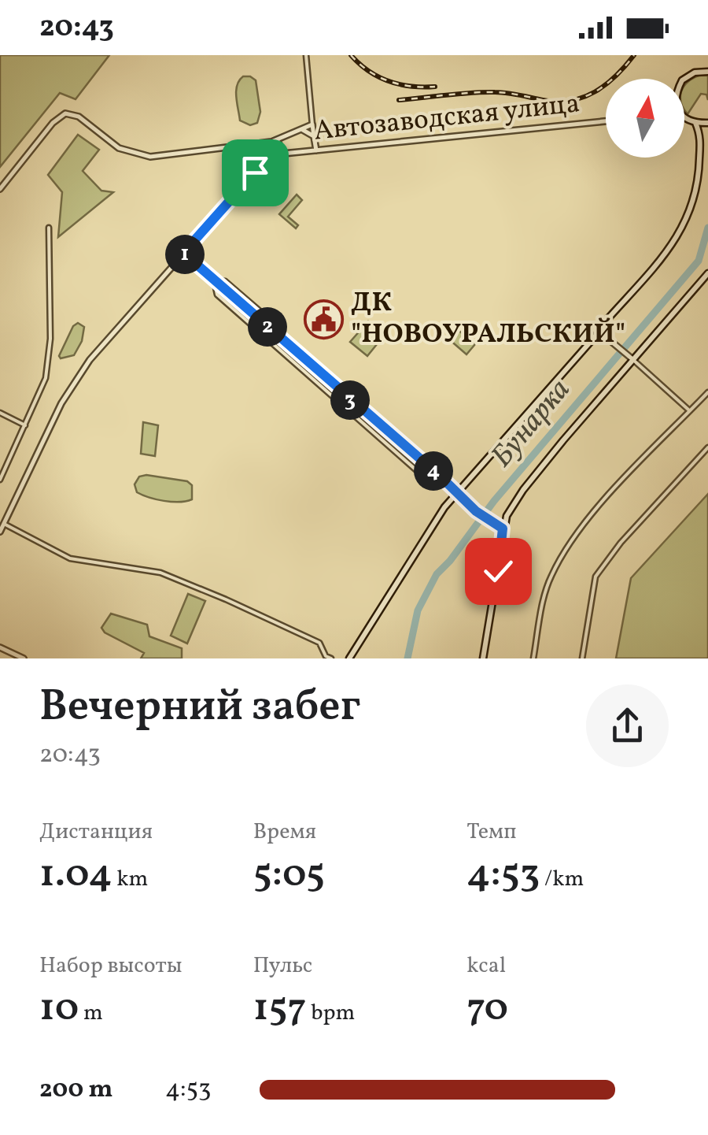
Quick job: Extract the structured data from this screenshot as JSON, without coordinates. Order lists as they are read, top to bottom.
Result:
{
  "streets": {
    "street": ["Автозаводская улица"]
  },
  "water": ["Бунарка"],
  "places": {
    "public building": ["ДК \"НОВОУРАЛЬСКИЙ\""]
  },
  "north": "top",
  "page": {
    "status": "20:43",
    "pins": [
      "1",
      "2",
      "3",
      "4"
    ],
    "heading": ["Вечерний забег", "20:43"],
    "stats": [
      ["Дистанция", "1.04 km"],
      ["Время", "5:05"],
      ["Темп", "4:53 /km"],
      ["Набор высоты", "10 m"],
      ["Пульс", "157 bpm"],
      ["kcal", "70"]
    ],
    "list": [
      {
        "name": "200 m",
        "note": "4:53"
      }
    ]
  }
}
